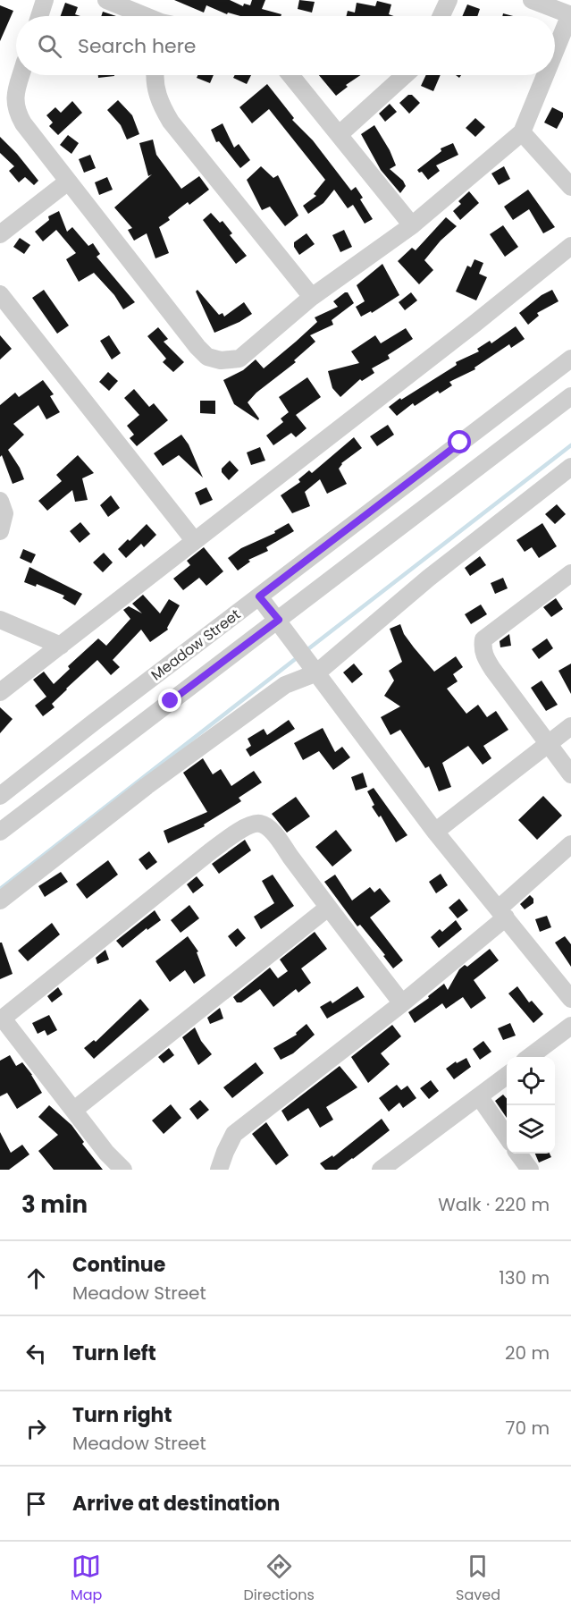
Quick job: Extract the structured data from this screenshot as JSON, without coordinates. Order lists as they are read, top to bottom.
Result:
{
  "streets": {
    "street": ["Meadow Street"]
  },
  "page": {
    "search": "Search here",
    "heading": ["3 min", "Walk · 220 m"],
    "list": [
      ["Continue", "Meadow Street", "130 m"],
      ["Turn left", "20 m"],
      ["Turn right", "Meadow Street", "70 m"],
      "Arrive at destination"
    ],
    "nav": ["Map", "Directions", "Saved"]
  }
}
